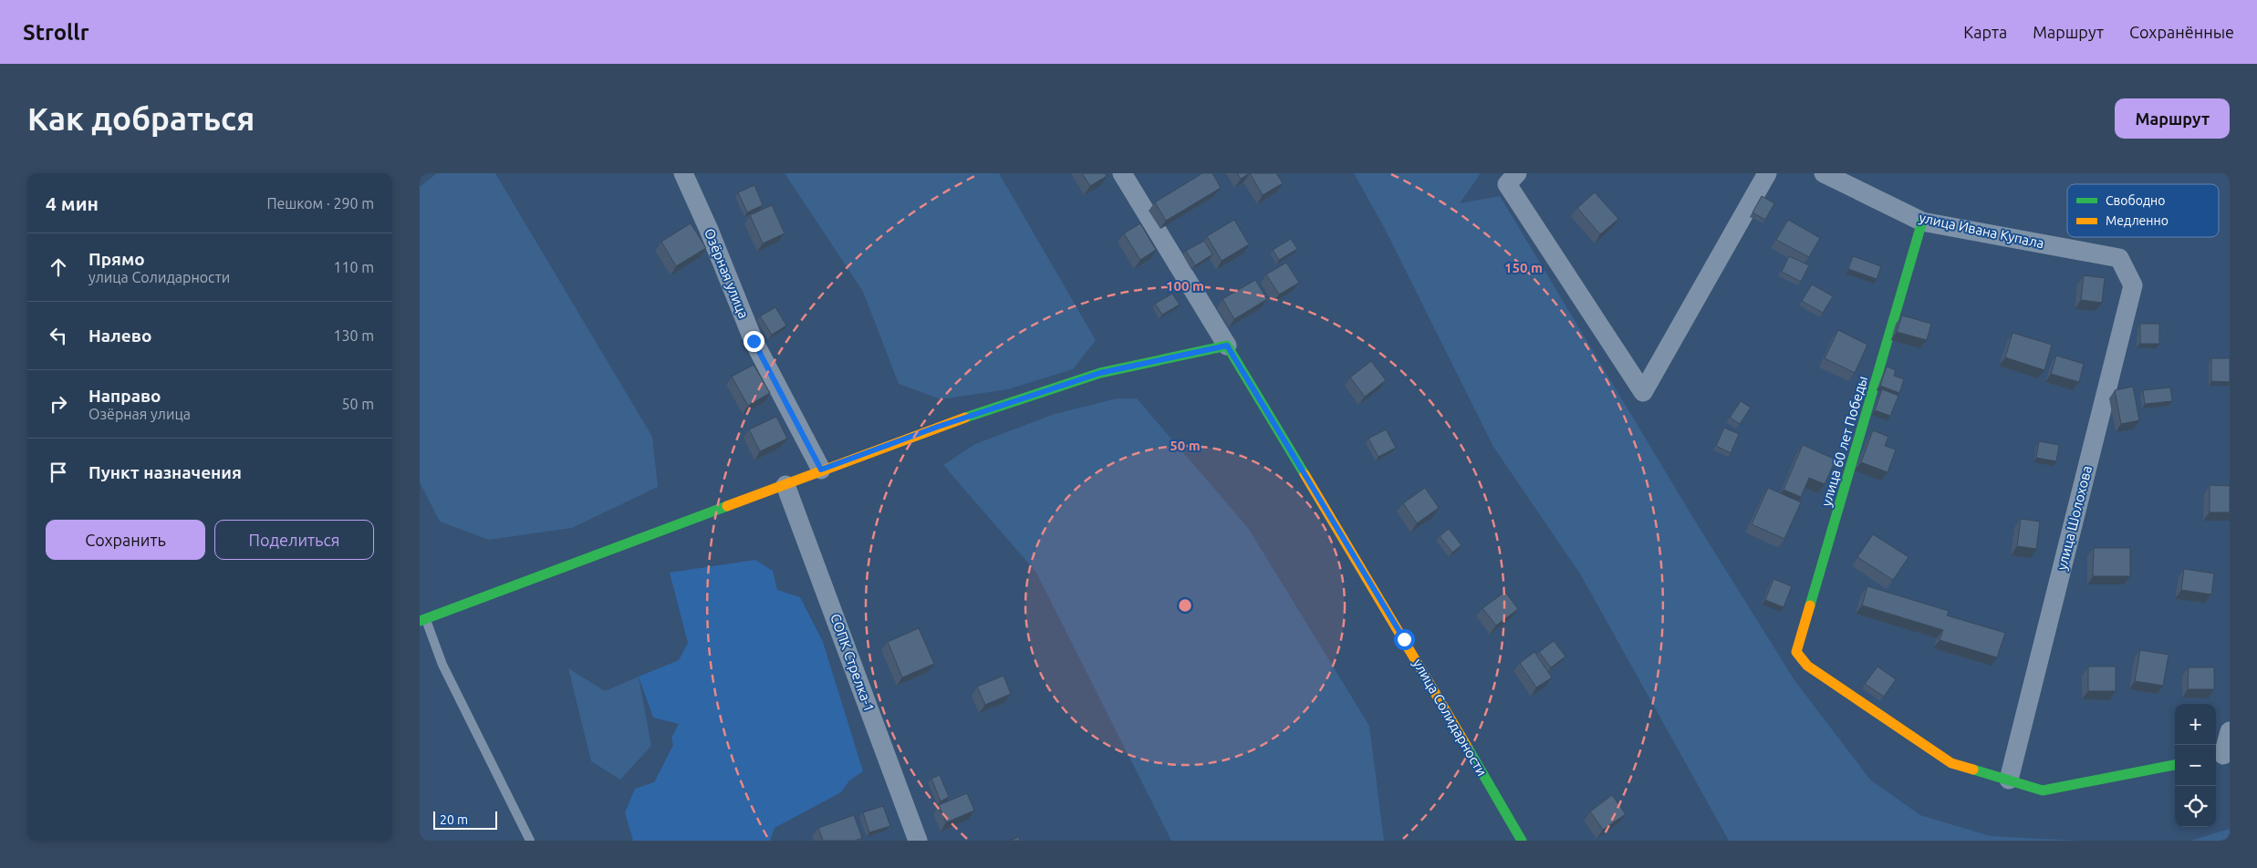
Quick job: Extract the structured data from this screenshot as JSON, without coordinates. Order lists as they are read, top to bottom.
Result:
{
  "streets": {
    "street": [
      "улица Ивана Купала",
      "Озёрная улица",
      "улица 60 лет Победы",
      "улица Шолохова",
      "СОПК Стрелка-1",
      "улица Солидарности"
    ]
  },
  "crossings": [
    ["улица Ивана Купала", "улица 60 лет Победы"],
    ["улица Ивана Купала", "улица Шолохова"],
    ["улица 60 лет Победы", "улица Шолохова"]
  ],
  "legend": ["Свободно", "Медленно"],
  "scale_bar": "20 m",
  "page": {
    "header": "Strollr",
    "nav": ["Карта", "Маршрут", "Сохранённые"],
    "buttons": [
      "Маршрут",
      ["Сохранить", "Поделиться"]
    ],
    "title": "Как добраться",
    "heading": ["4 мин", "Пешком · 290 m"],
    "list": [
      ["Прямо", "улица Солидарности", "110 m"],
      ["Налево", "130 m"],
      ["Направо", "Озёрная улица", "50 m"],
      "Пункт назначения"
    ],
    "map_buttons": ["+", "−"],
    "scale": "20 m"
  },
  "rings": ["150 m", "100 m", "50 m"]
}
